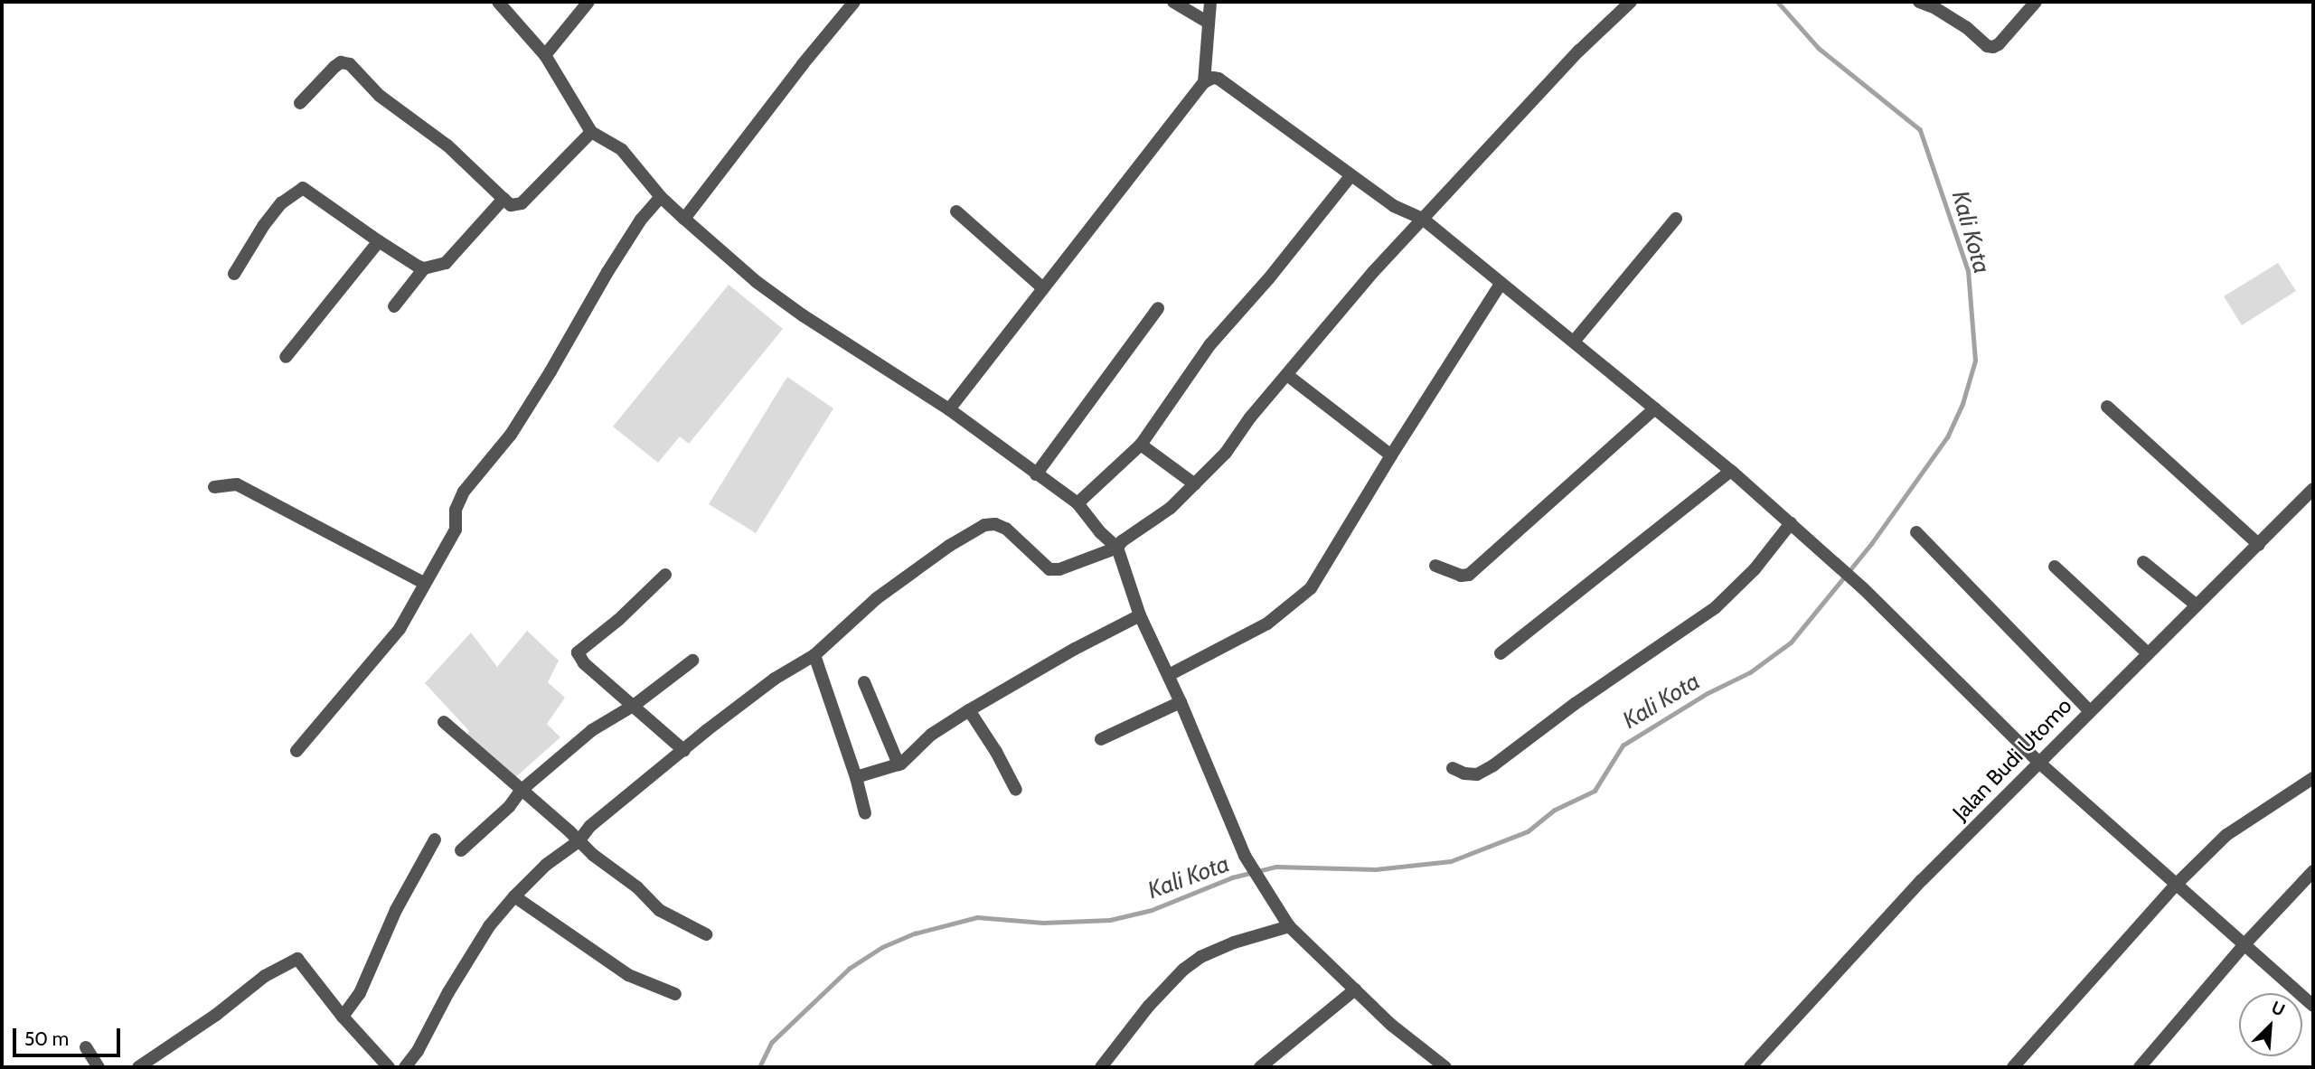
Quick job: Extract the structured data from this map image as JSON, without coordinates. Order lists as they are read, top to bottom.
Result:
{
  "streets": {
    "street": ["Jalan Budi Utomo"]
  },
  "water": ["Kali Kota"],
  "scale_bar": "50 m",
  "north": "top right"
}
